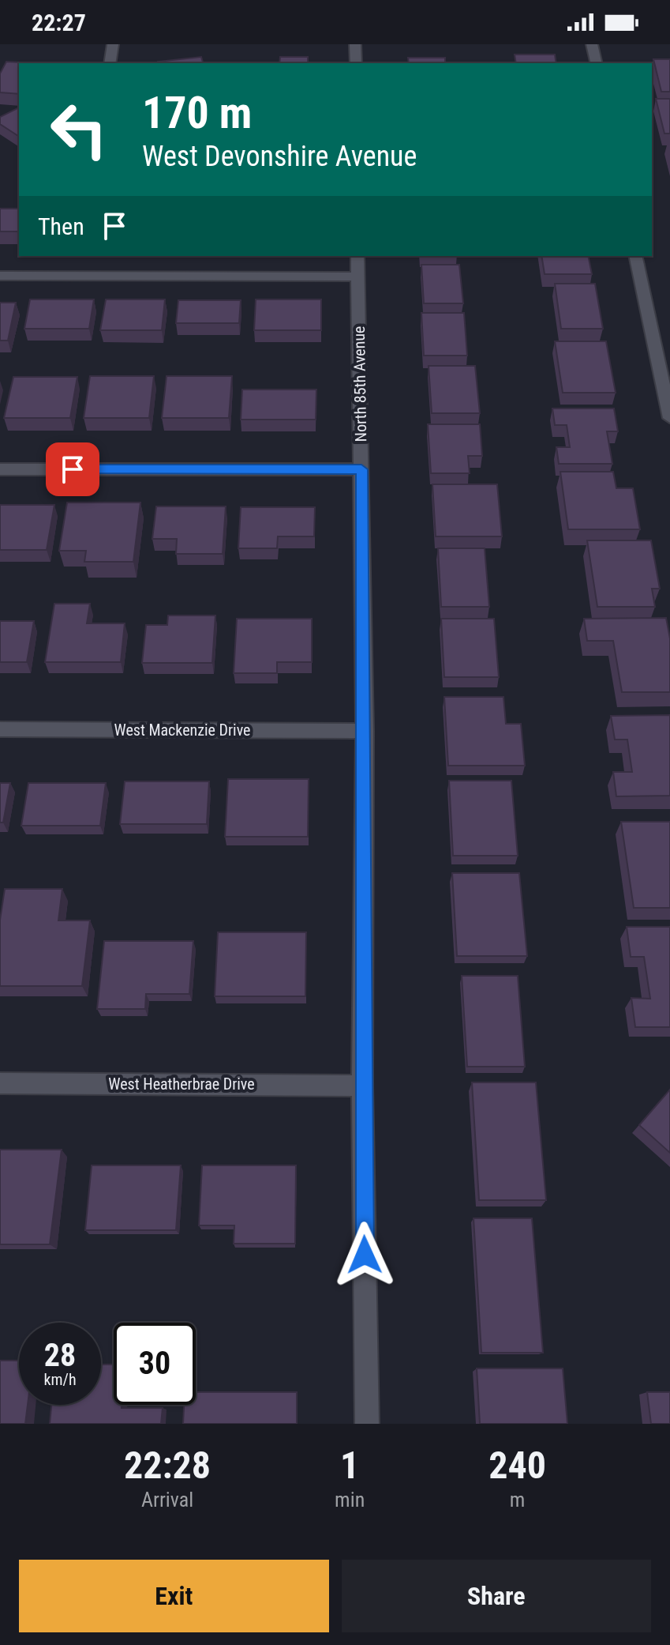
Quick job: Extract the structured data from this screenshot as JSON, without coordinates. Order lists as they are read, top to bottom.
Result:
{
  "streets": {
    "street": ["North 85th Avenue", "West Mackenzie Drive", "West Heatherbrae Drive"]
  },
  "crossings": [
    ["North 85th Avenue", "West Mackenzie Drive"],
    ["North 85th Avenue", "West Heatherbrae Drive"]
  ],
  "page": {
    "status": "22:27",
    "turn": ["170 m", "West Devonshire Avenue"],
    "then": "Then",
    "speed": "28 km/h",
    "limit": "30",
    "eta": [
      "22:28",
      "Arrival",
      "1",
      "min",
      "240",
      "m"
    ],
    "buttons": ["Exit", "Share"]
  }
}
